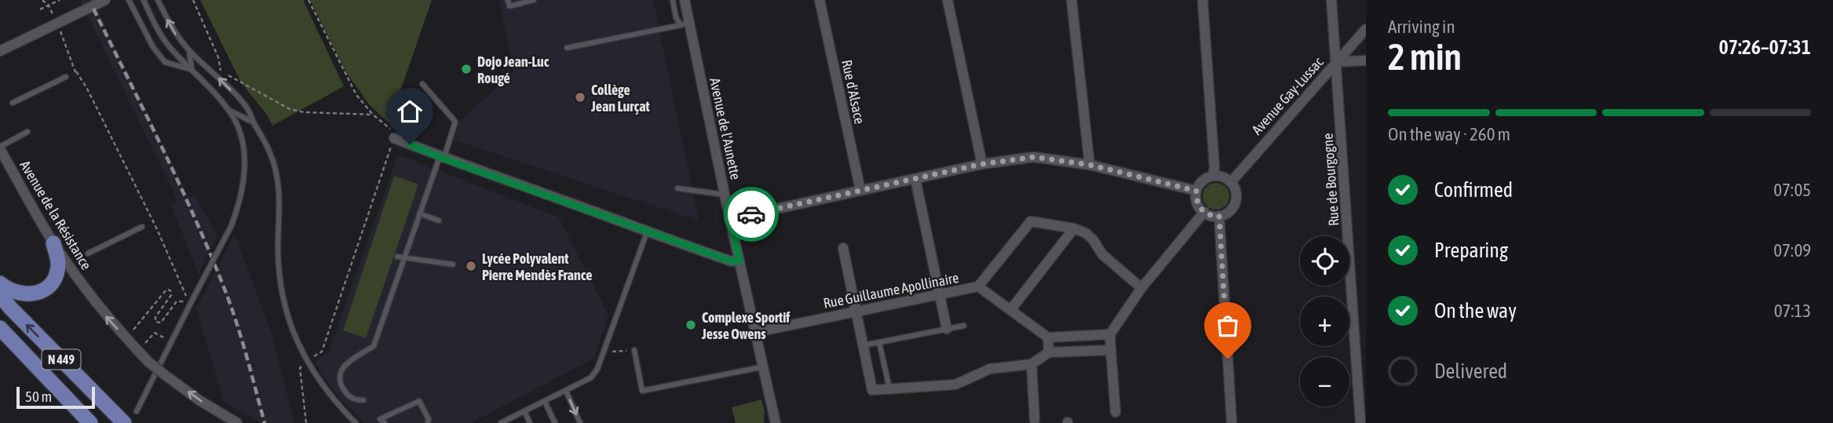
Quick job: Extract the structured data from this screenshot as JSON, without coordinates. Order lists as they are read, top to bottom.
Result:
{
  "streets": {
    "main road": ["N 449"],
    "street": [
      "Rue d'Alsace",
      "Avenue Gay-Lussac",
      "Avenue de l'Aunette",
      "Rue de Bourgogne",
      "Avenue de la Résistance",
      "Rue Guillaume Apollinaire"
    ]
  },
  "crossings": [
    ["Avenue Gay-Lussac", "Rue de Bourgogne"],
    ["Avenue de l'Aunette", "Rue Guillaume Apollinaire"]
  ],
  "one_way": ["Avenue de la Résistance"],
  "places": [
    "Dojo Jean-Luc Rougé",
    "Collège Jean Lurçat",
    "Lycée Polyvalent Pierre Mendès France",
    "Complexe Sportif Jesse Owens"
  ],
  "scale_bar": "50 m",
  "page": {
    "heading": ["2 min", "Arriving in", "07:26–07:31"],
    "bar": "On the way · 260 m",
    "list": [
      ["Confirmed", "07:05"],
      ["Preparing", "07:09"],
      ["On the way", "07:13"],
      "Delivered"
    ],
    "map_buttons": ["+", "−"],
    "scale": "50 m"
  }
}
